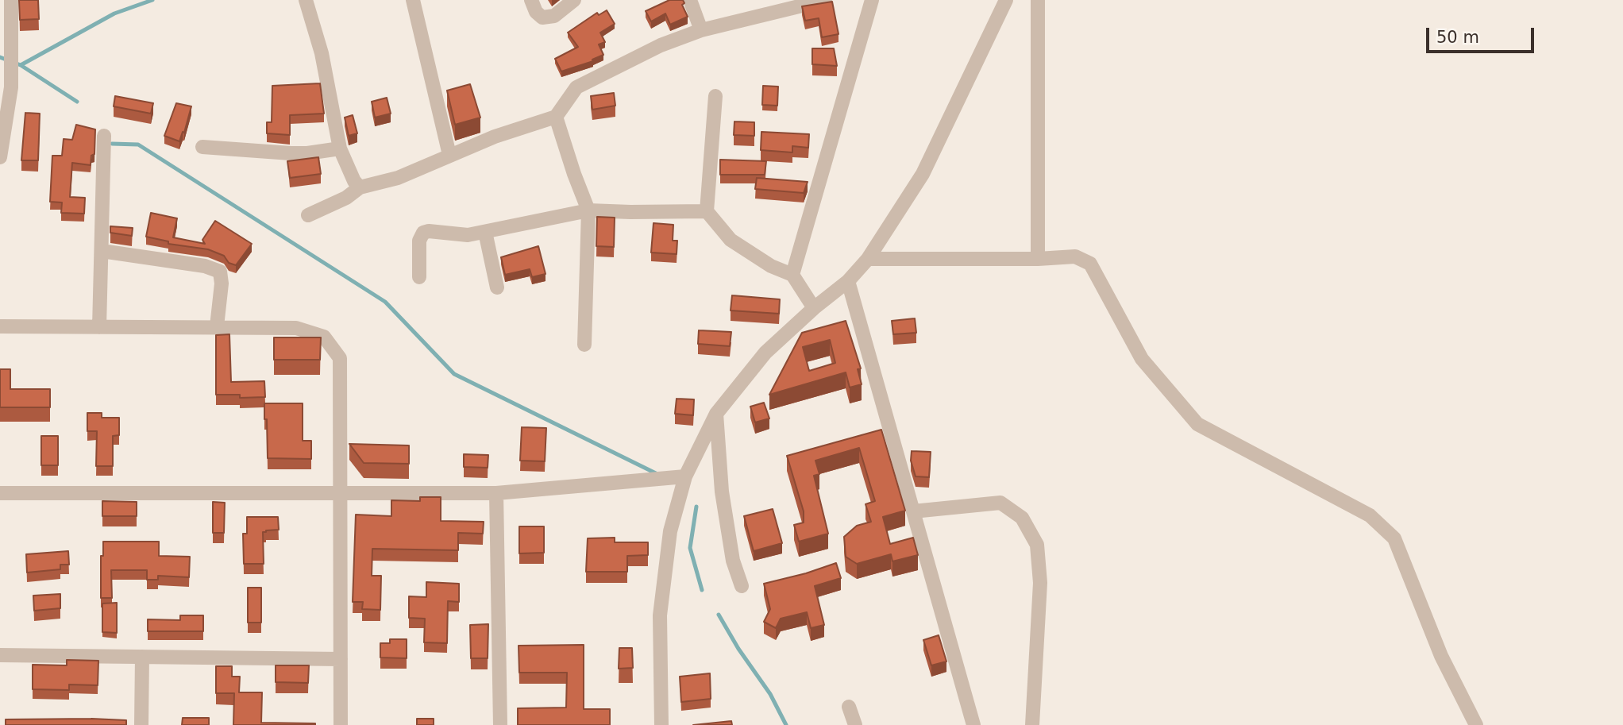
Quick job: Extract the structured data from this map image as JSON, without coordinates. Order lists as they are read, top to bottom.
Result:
{
  "scale_bar": "50 m"
}
